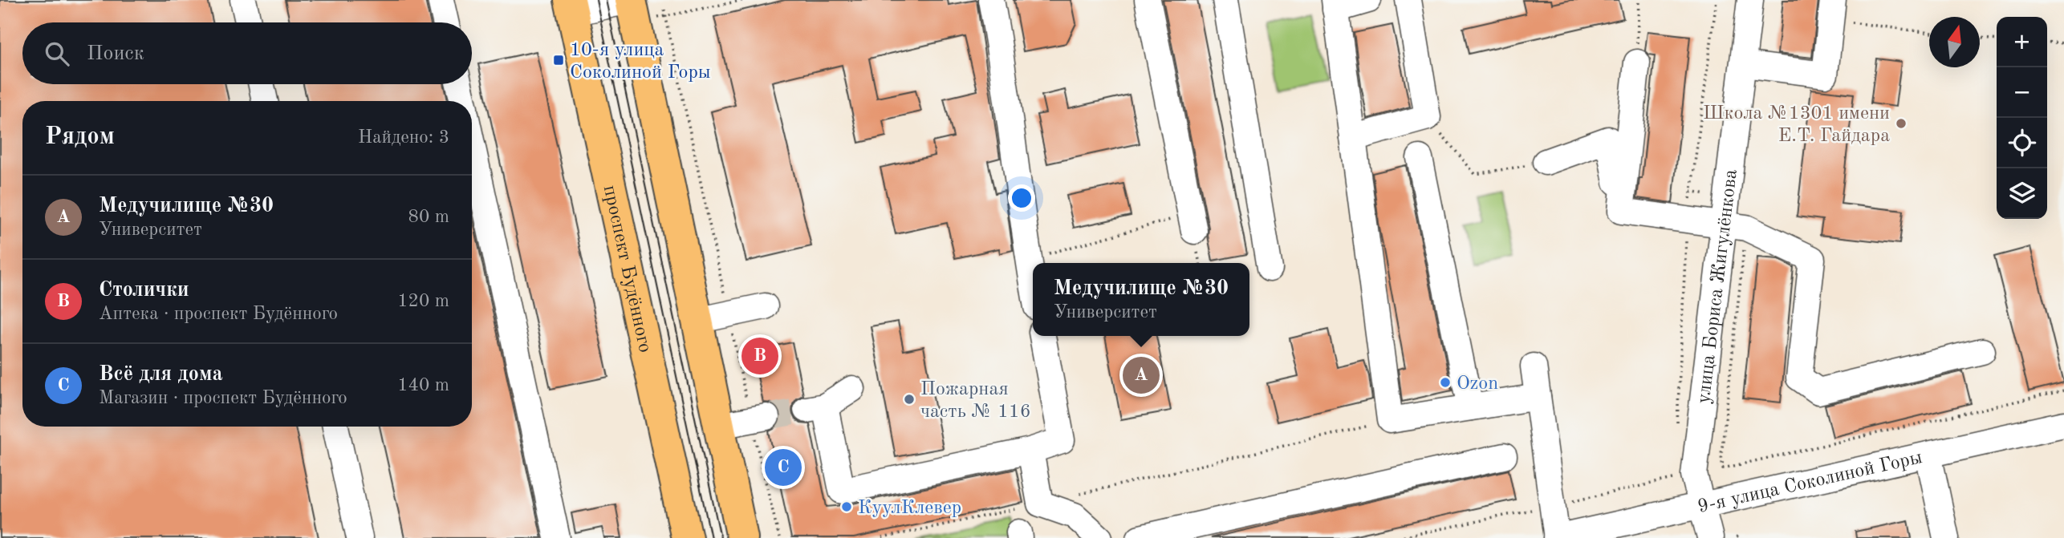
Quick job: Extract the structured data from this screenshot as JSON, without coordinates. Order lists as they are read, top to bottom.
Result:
{
  "streets": {
    "main road": ["проспект Будённого"],
    "street": ["улица Бориса Жигулёнкова", "9-я улица Соколиной Горы"]
  },
  "crossings": [
    ["улица Бориса Жигулёнкова", "9-я улица Соколиной Горы"]
  ],
  "places": {
    "transit": ["10-я улица Соколиной Горы"],
    "other": [
      "Школа №1301 имени Е.Т. Гайдара",
      "Ozon",
      "Пожарная часть № 116",
      "КуулКлевер"
    ]
  },
  "north": "top",
  "page": {
    "map_buttons": ["+", "−"],
    "search": "Поиск",
    "heading": ["Рядом", "Найдено: 3"],
    "list": [
      {
        "mark": "A",
        "name": "Медучилище №30",
        "note": "Университет",
        "value": "80 m"
      },
      {
        "mark": "B",
        "name": "Столички",
        "note": "Аптека · проспект Будённого",
        "value": "120 m"
      },
      {
        "mark": "C",
        "name": "Всё для дома",
        "note": "Магазин · проспект Будённого",
        "value": "140 m"
      }
    ],
    "popup": ["Медучилище №30", "Университет"],
    "pins": ["B", "A", "C"]
  }
}
